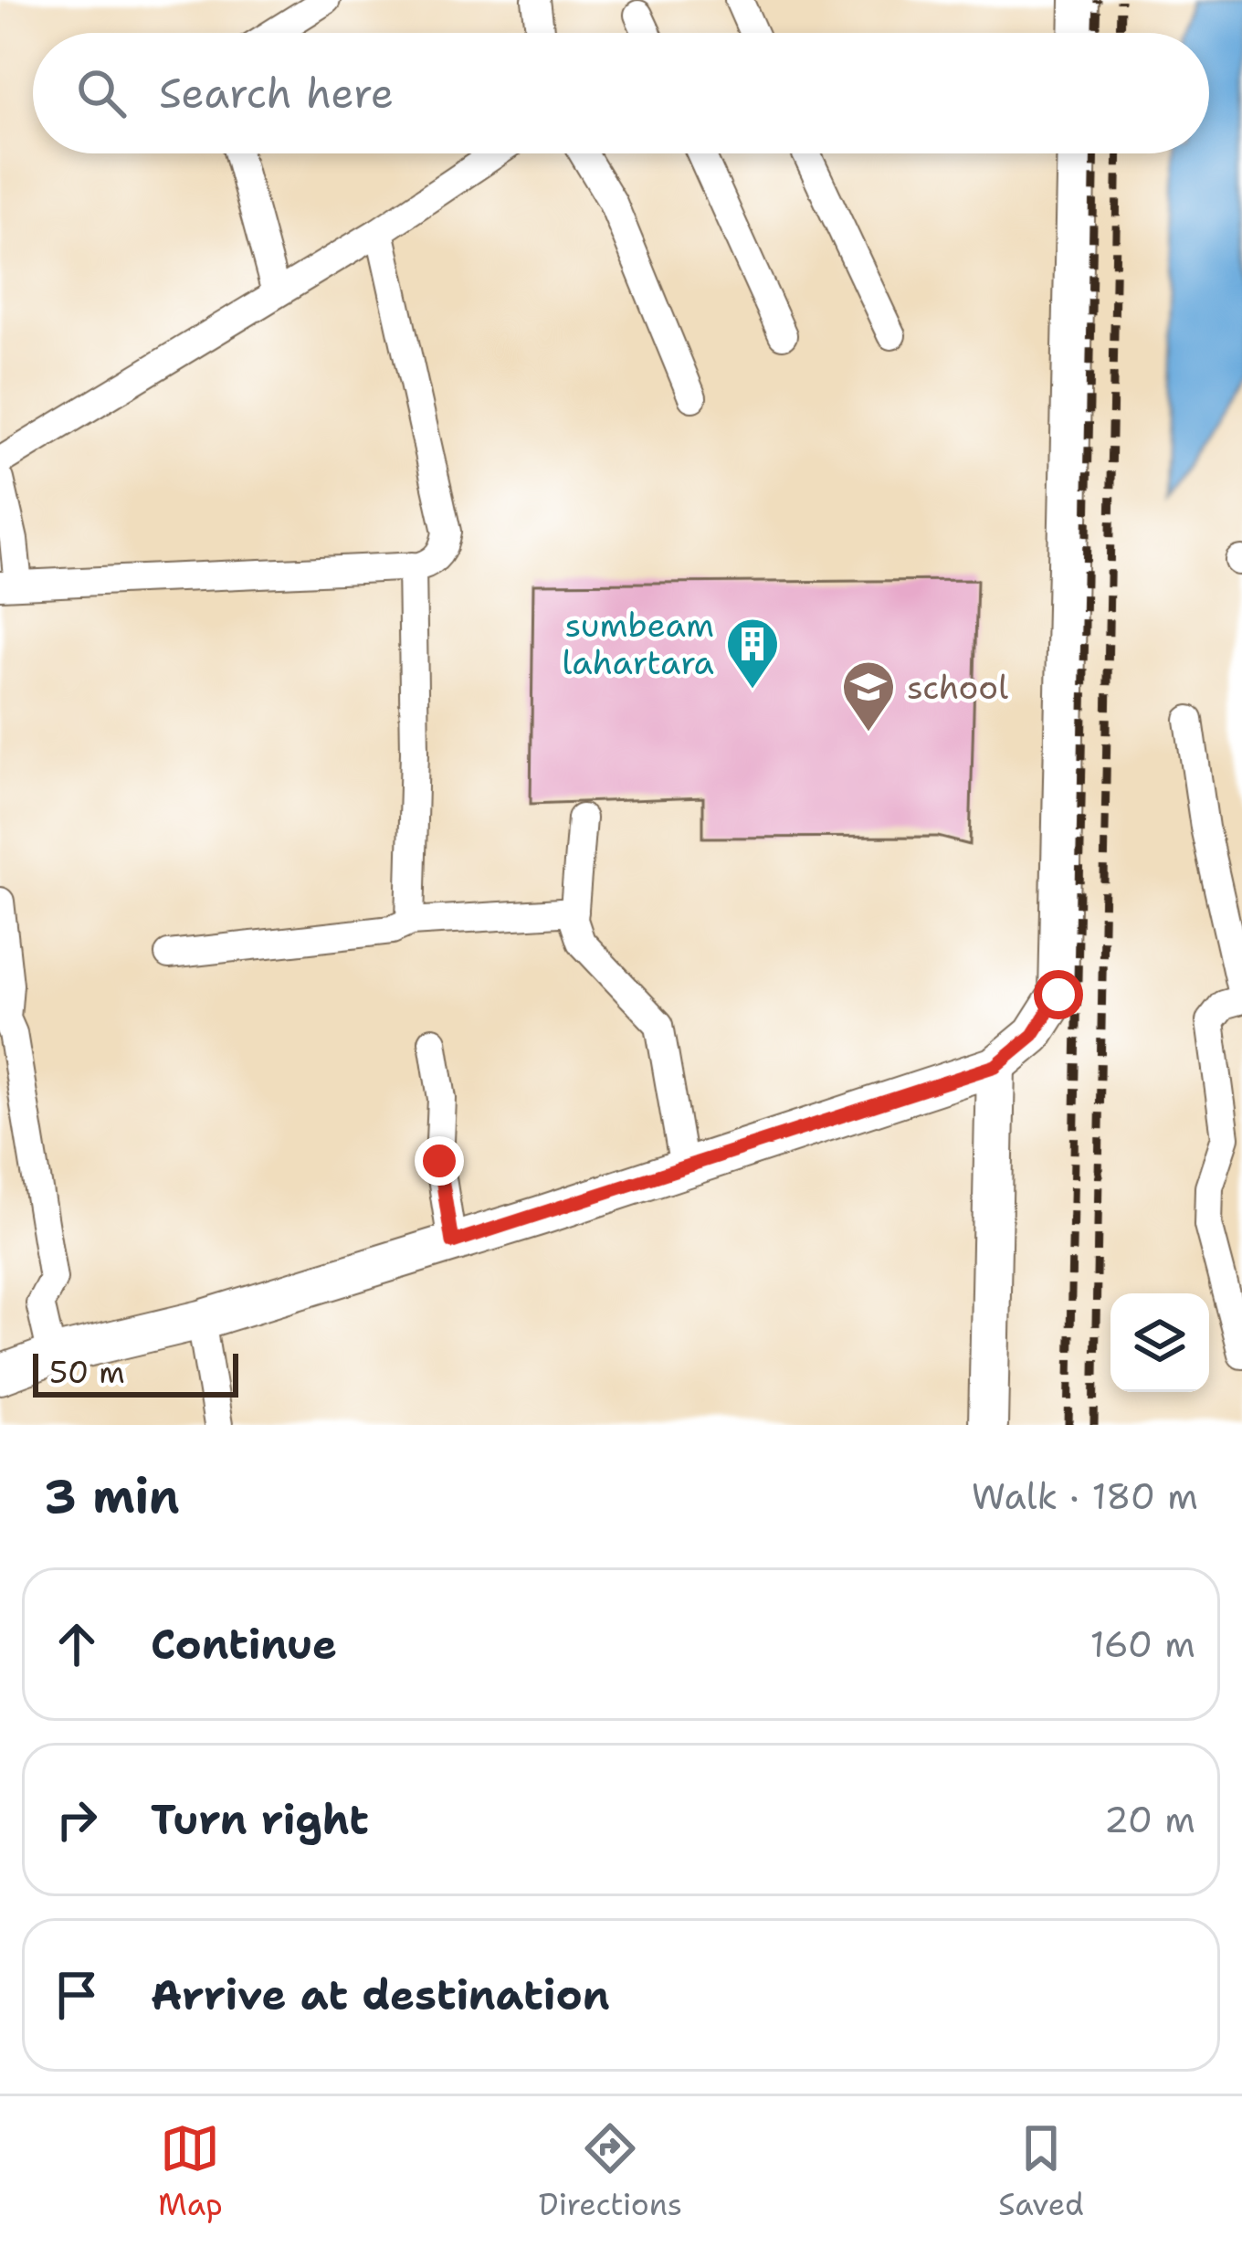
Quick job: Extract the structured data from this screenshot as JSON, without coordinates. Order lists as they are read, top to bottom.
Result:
{
  "places": {
    "building": ["sumbeam lahartara"],
    "school or university": ["school"]
  },
  "scale_bar": "50 m",
  "page": {
    "search": "Search here",
    "scale": "50 m",
    "heading": ["3 min", "Walk · 180 m"],
    "list": [
      ["Continue", "160 m"],
      ["Turn right", "20 m"],
      "Arrive at destination"
    ],
    "nav": ["Map", "Directions", "Saved"]
  }
}
